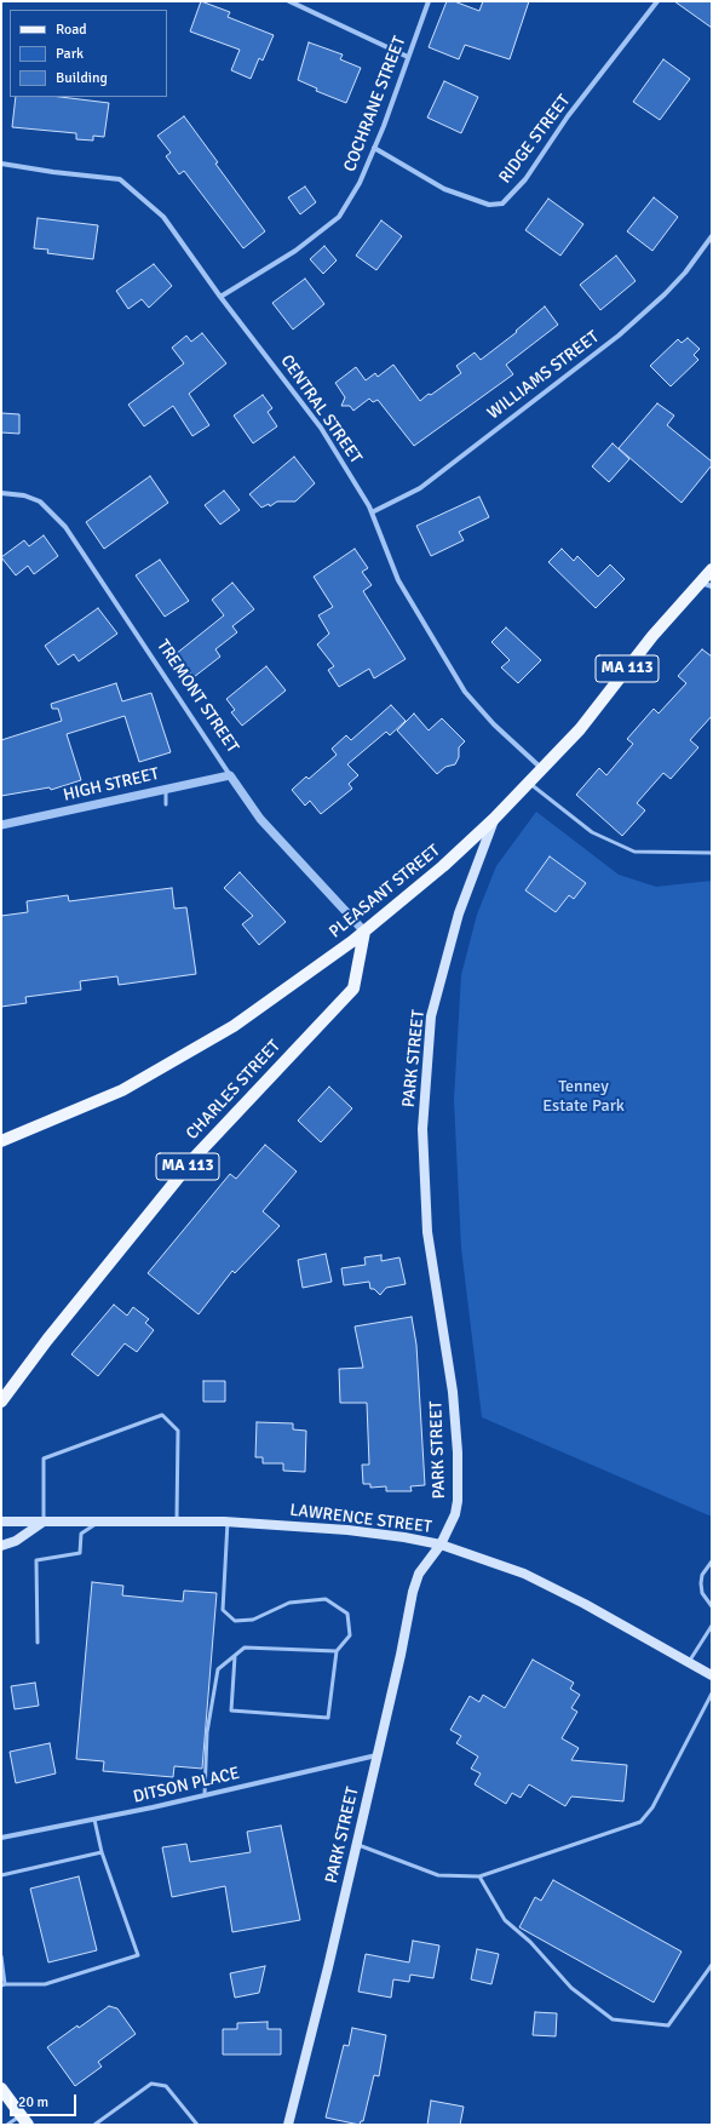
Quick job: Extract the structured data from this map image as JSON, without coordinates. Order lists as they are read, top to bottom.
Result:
{
  "streets": {
    "main road": [
      "MA 113",
      "PLEASANT STREET",
      "PARK STREET",
      "CHARLES STREET",
      "LAWRENCE STREET"
    ],
    "street": [
      "COCHRANE STREET",
      "RIDGE STREET",
      "WILLIAMS STREET",
      "CENTRAL STREET",
      "TREMONT STREET",
      "HIGH STREET",
      "DITSON PLACE"
    ]
  },
  "crossings": [
    ["COCHRANE STREET", "RIDGE STREET"],
    ["COCHRANE STREET", "CENTRAL STREET"],
    ["WILLIAMS STREET", "CENTRAL STREET"],
    ["CENTRAL STREET", "PLEASANT STREET"],
    ["TREMONT STREET", "HIGH STREET"],
    ["TREMONT STREET", "PLEASANT STREET"],
    ["TREMONT STREET", "CHARLES STREET"],
    ["PLEASANT STREET", "PARK STREET"],
    ["PLEASANT STREET", "CHARLES STREET"],
    ["PARK STREET", "LAWRENCE STREET"],
    ["PARK STREET", "DITSON PLACE"]
  ],
  "parks": ["Tenney Estate Park"],
  "legend": ["Road", "Park", "Building"],
  "scale_bar": "20 m"
}
